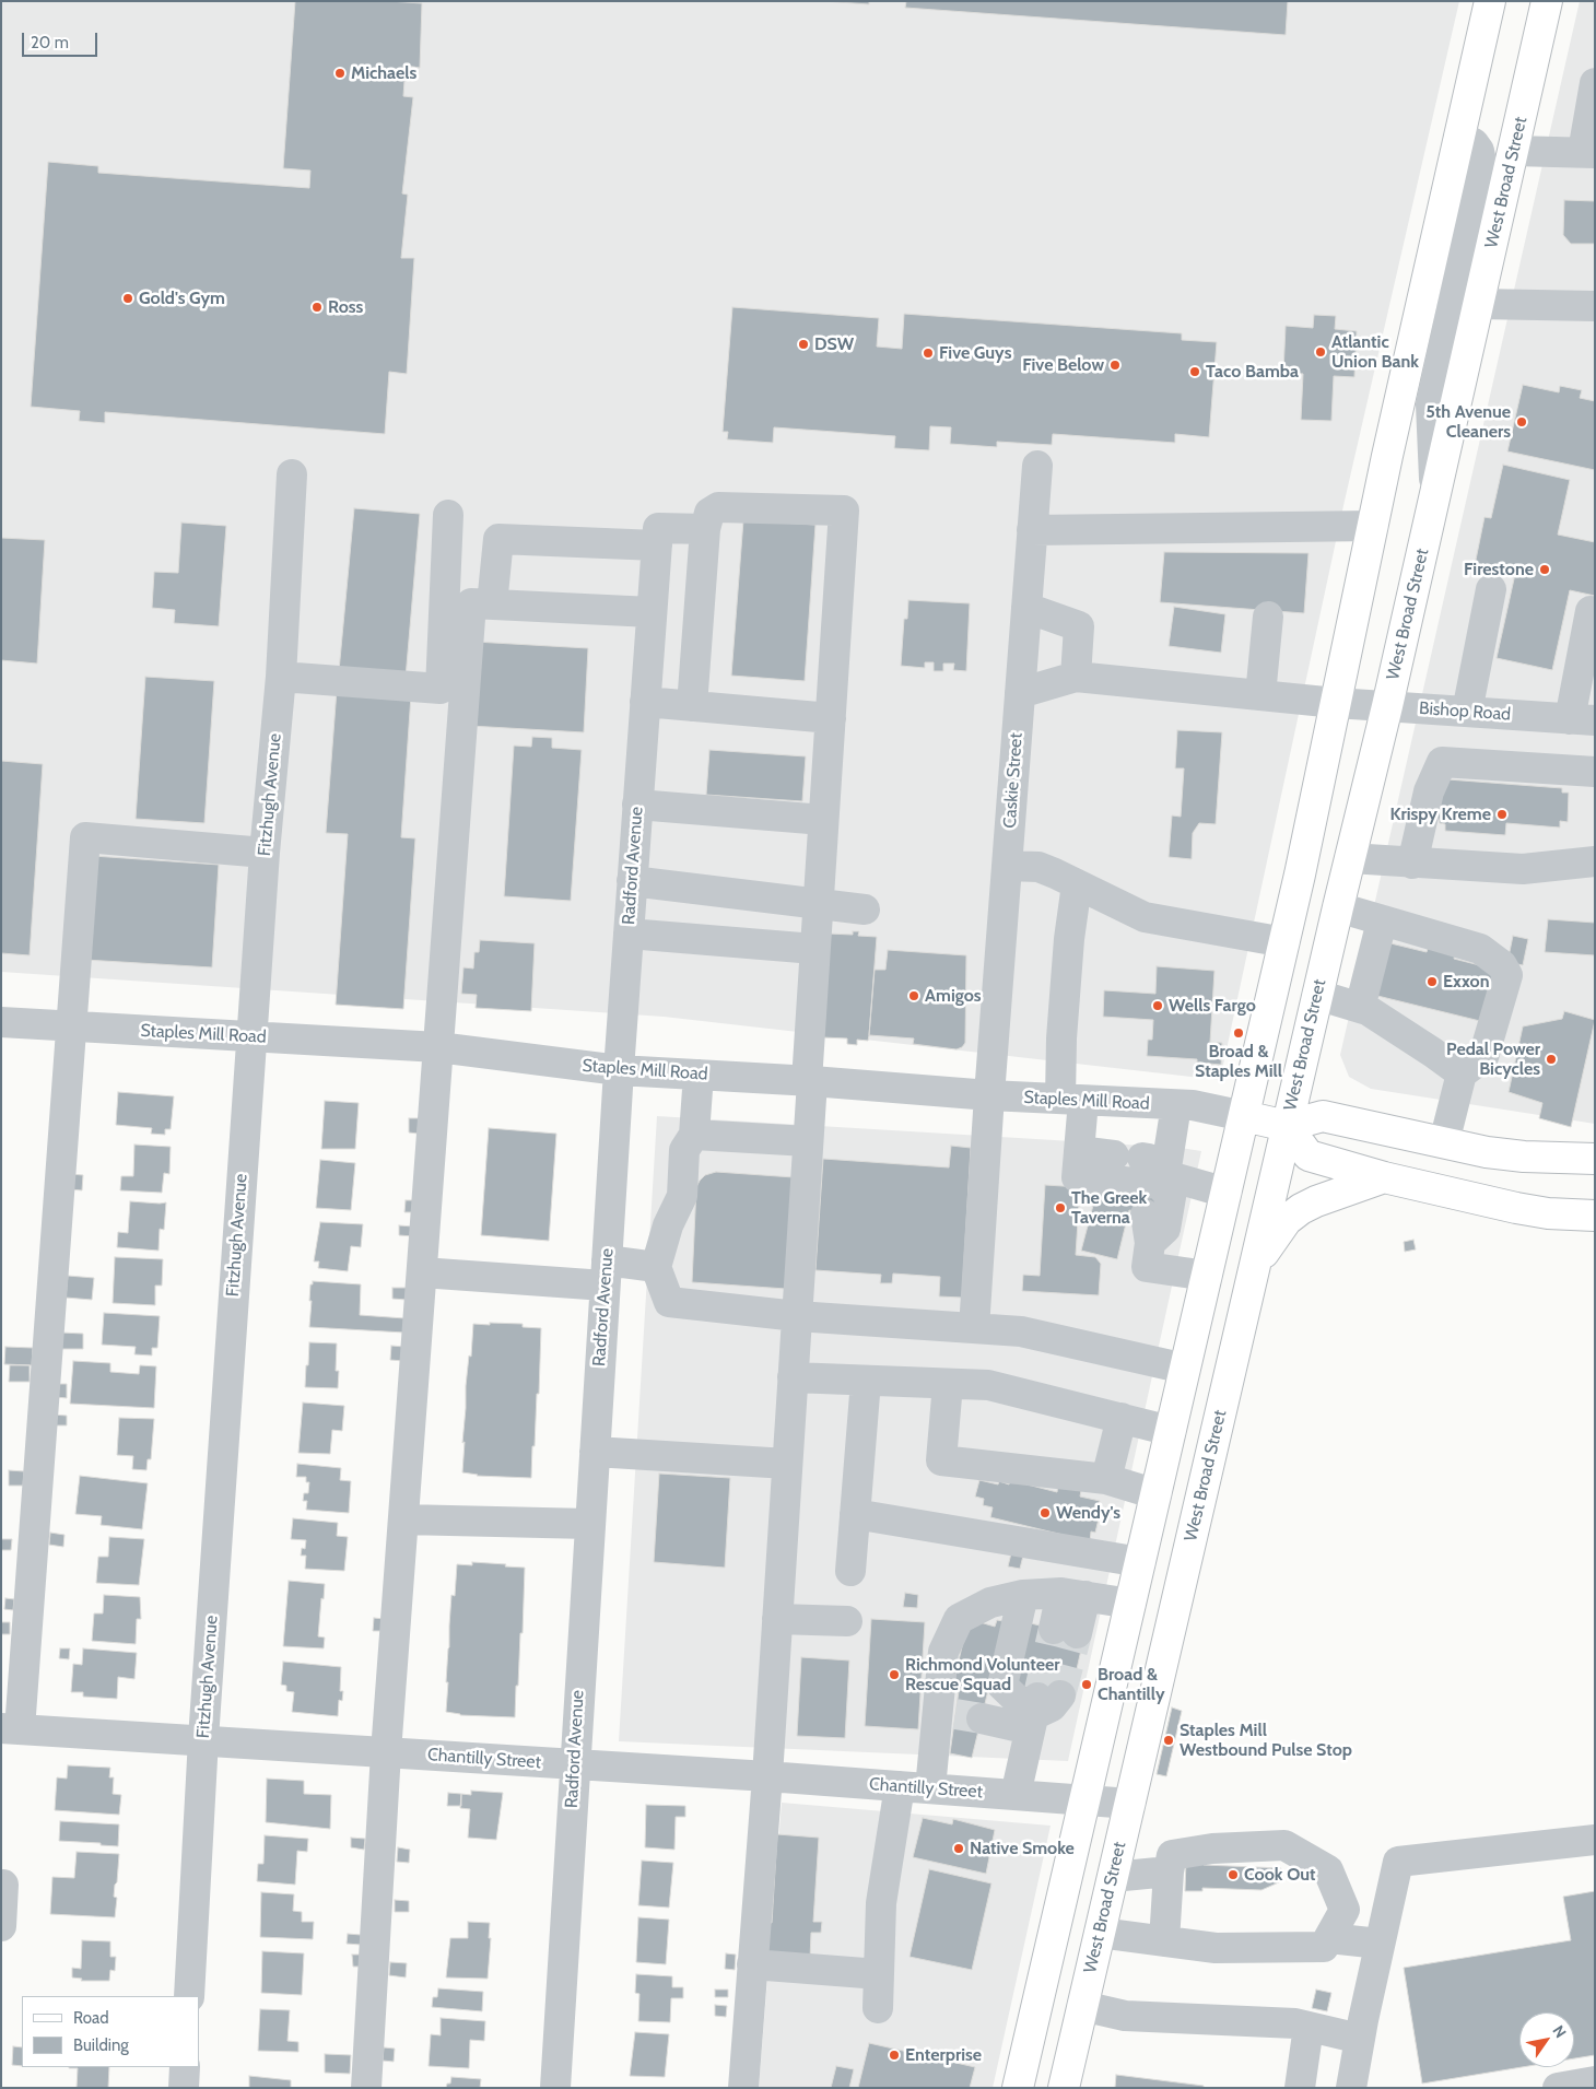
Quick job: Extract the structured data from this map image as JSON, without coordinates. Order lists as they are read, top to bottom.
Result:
{
  "streets": {
    "main road": ["West Broad Street", "Staples Mill Road"],
    "street": [
      "Bishop Road",
      "Caskie Street",
      "Fitzhugh Avenue",
      "Radford Avenue",
      "Chantilly Street"
    ]
  },
  "crossings": [
    ["West Broad Street", "Bishop Road"],
    ["West Broad Street", "Staples Mill Road"],
    ["West Broad Street", "Chantilly Street"],
    ["Caskie Street", "Staples Mill Road"],
    ["Fitzhugh Avenue", "Staples Mill Road"],
    ["Fitzhugh Avenue", "Chantilly Street"],
    ["Radford Avenue", "Staples Mill Road"],
    ["Radford Avenue", "Chantilly Street"]
  ],
  "places": [
    "Michaels",
    "Gold's Gym",
    "Ross",
    "DSW",
    "Atlantic Union Bank",
    "Five Guys",
    "Five Below",
    "Taco Bamba",
    "5th Avenue Cleaners",
    "Firestone",
    "Krispy Kreme",
    "Exxon",
    "Amigos",
    "Wells Fargo",
    "Broad & Staples Mill",
    "Pedal Power Bicycles",
    "The Greek Taverna",
    "Wendy's",
    "Richmond Volunteer Rescue Squad",
    "Broad & Chantilly",
    "Staples Mill Westbound Pulse Stop",
    "Native Smoke",
    "Cook Out",
    "Enterprise"
  ],
  "legend": ["Road", "Building"],
  "scale_bar": "20 m",
  "north": "top right"
}
